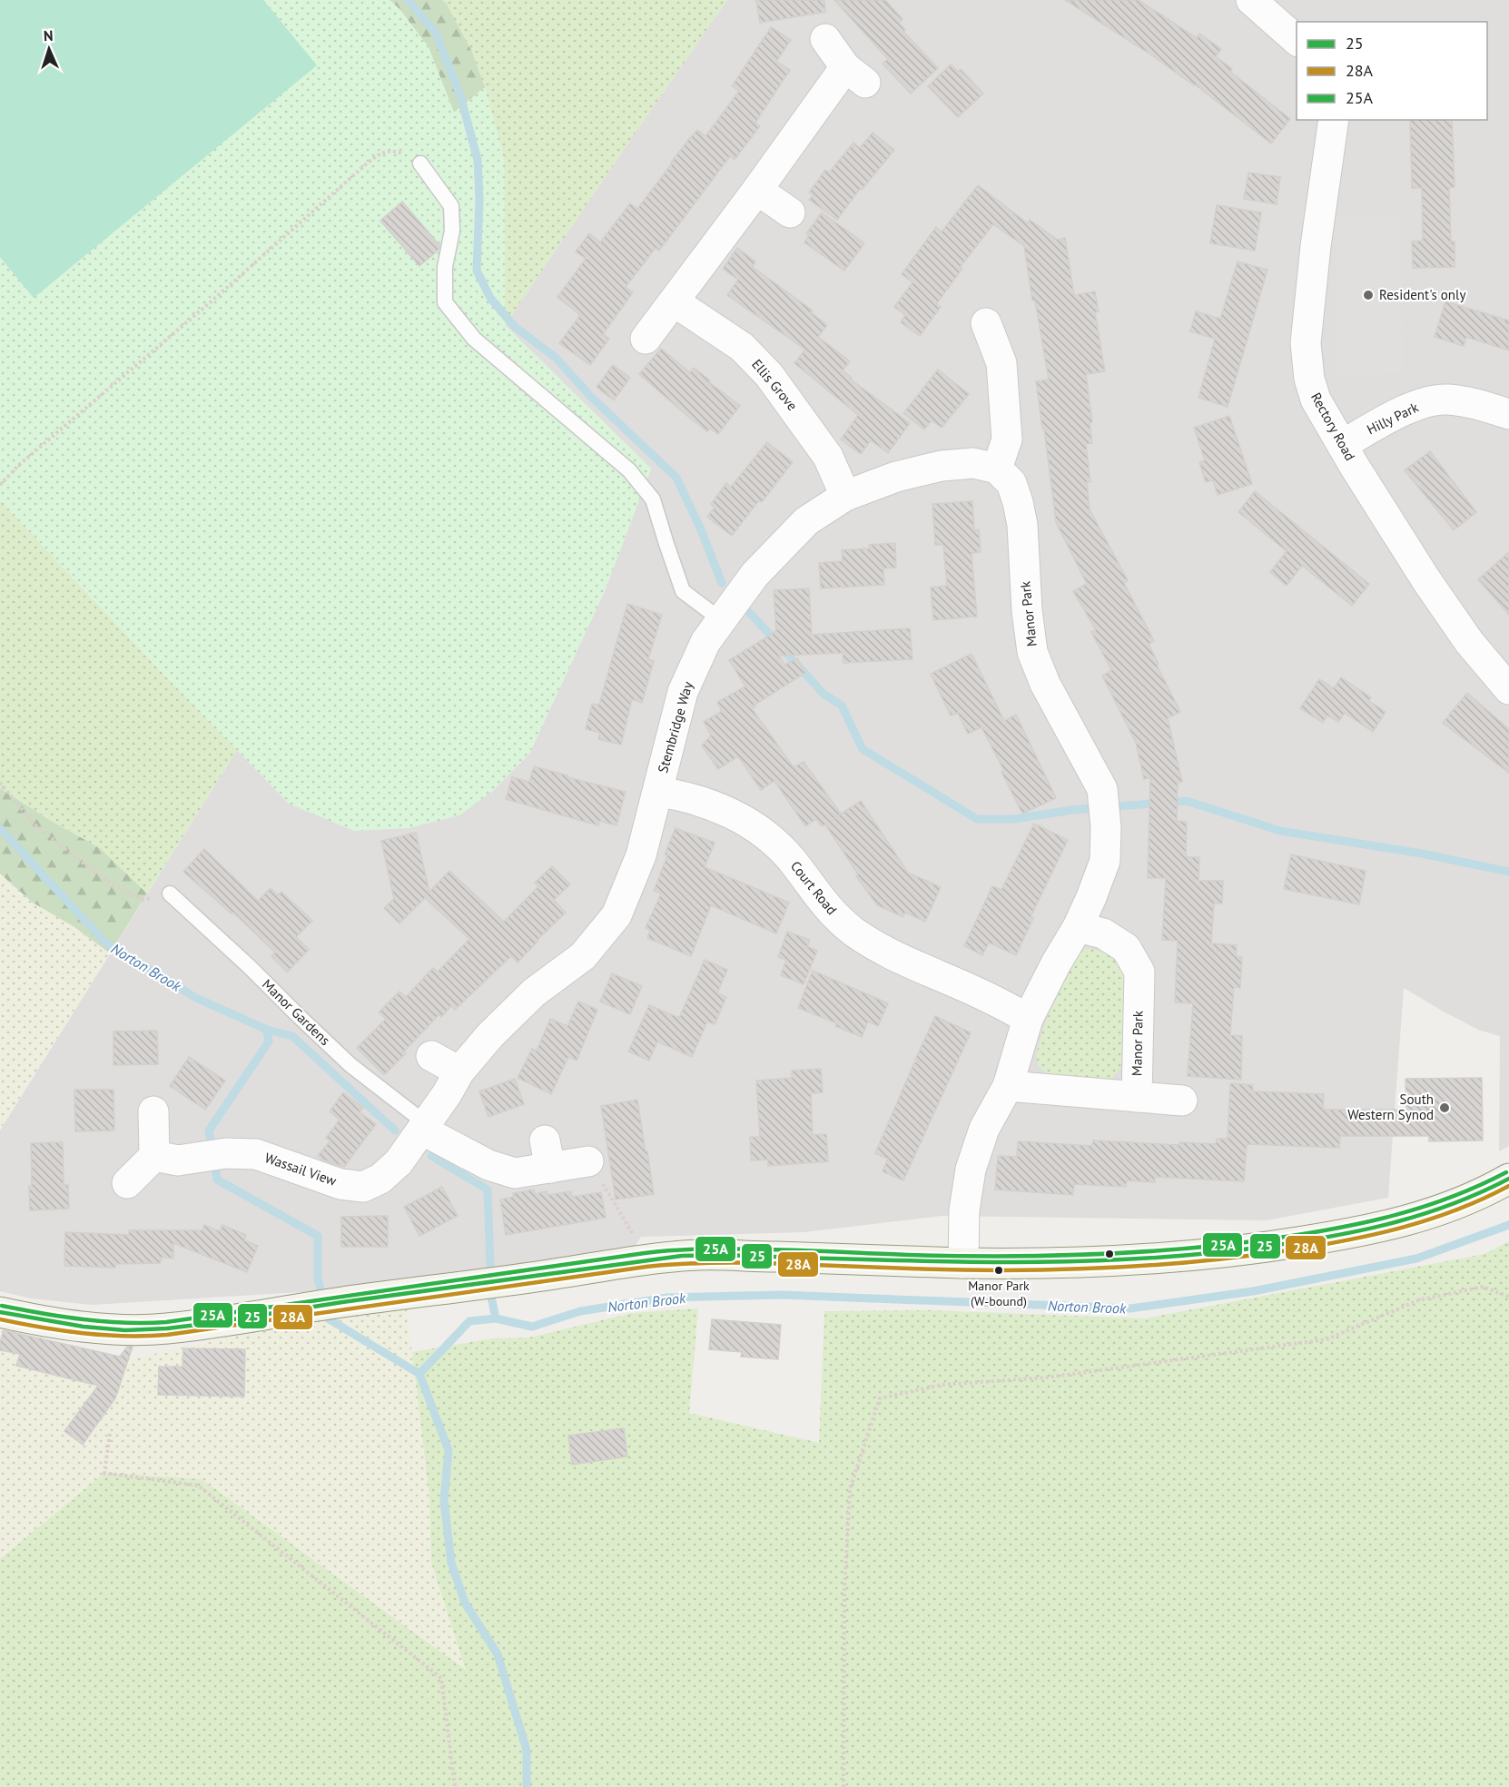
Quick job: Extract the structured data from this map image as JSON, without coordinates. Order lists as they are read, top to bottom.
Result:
{
  "streets": {
    "street": [
      "Ellis Grove",
      "Hilly Park",
      "Rectory Road",
      "Manor Park",
      "Stembridge Way",
      "Court Road",
      "Wassail View"
    ],
    "lane": ["Manor Gardens"]
  },
  "crossings": [
    ["Ellis Grove", "Stembridge Way"],
    ["Hilly Park", "Rectory Road"],
    ["Manor Park", "Stembridge Way"],
    ["Manor Park", "Court Road"],
    ["Stembridge Way", "Court Road"],
    ["Stembridge Way", "Manor Gardens"],
    ["Stembridge Way", "Wassail View"],
    ["Manor Gardens", "Wassail View"]
  ],
  "water": ["Norton Brook"],
  "places": ["Resident's only", "South Western Synod", "Manor Park (W-bound)"],
  "lines": ["transit line 25A", "transit line 25", "transit line 28A"],
  "legend": ["25", "28A", "25A"],
  "north": "top"
}
